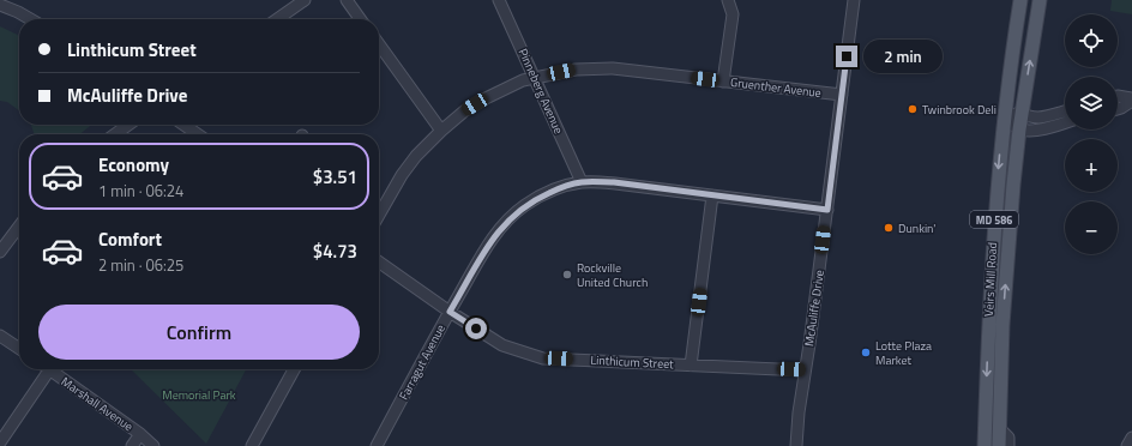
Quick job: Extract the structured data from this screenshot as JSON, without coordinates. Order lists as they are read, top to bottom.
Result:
{
  "streets": {
    "main road": ["MD 586", "Veirs Mill Road"],
    "street": [
      "Gruenther Avenue",
      "Pinneberg Avenue",
      "McAuliffe Drive",
      "Farragut Avenue",
      "Linthicum Street",
      "Marshall Avenue"
    ]
  },
  "crossings": [
    ["Gruenther Avenue", "Pinneberg Avenue"],
    ["Gruenther Avenue", "McAuliffe Drive"],
    ["Pinneberg Avenue", "Farragut Avenue"],
    ["McAuliffe Drive", "Farragut Avenue"],
    ["McAuliffe Drive", "Linthicum Street"],
    ["Farragut Avenue", "Linthicum Street"]
  ],
  "parks": ["Memorial Park"],
  "places": [
    "Twinbrook Deli",
    "Dunkin'",
    "Rockville United Church",
    "Lotte Plaza Market"
  ],
  "page": {
    "map_buttons": ["+", "−"],
    "banner": ["Linthicum Street", "McAuliffe Drive"],
    "bubble": "2 min",
    "list": [
      {
        "name": "Economy",
        "note": "1 min · 06:24",
        "value": "$3.51"
      },
      {
        "name": "Comfort",
        "note": "2 min · 06:25",
        "value": "$4.73"
      }
    ],
    "buttons": "Confirm"
  }
}
